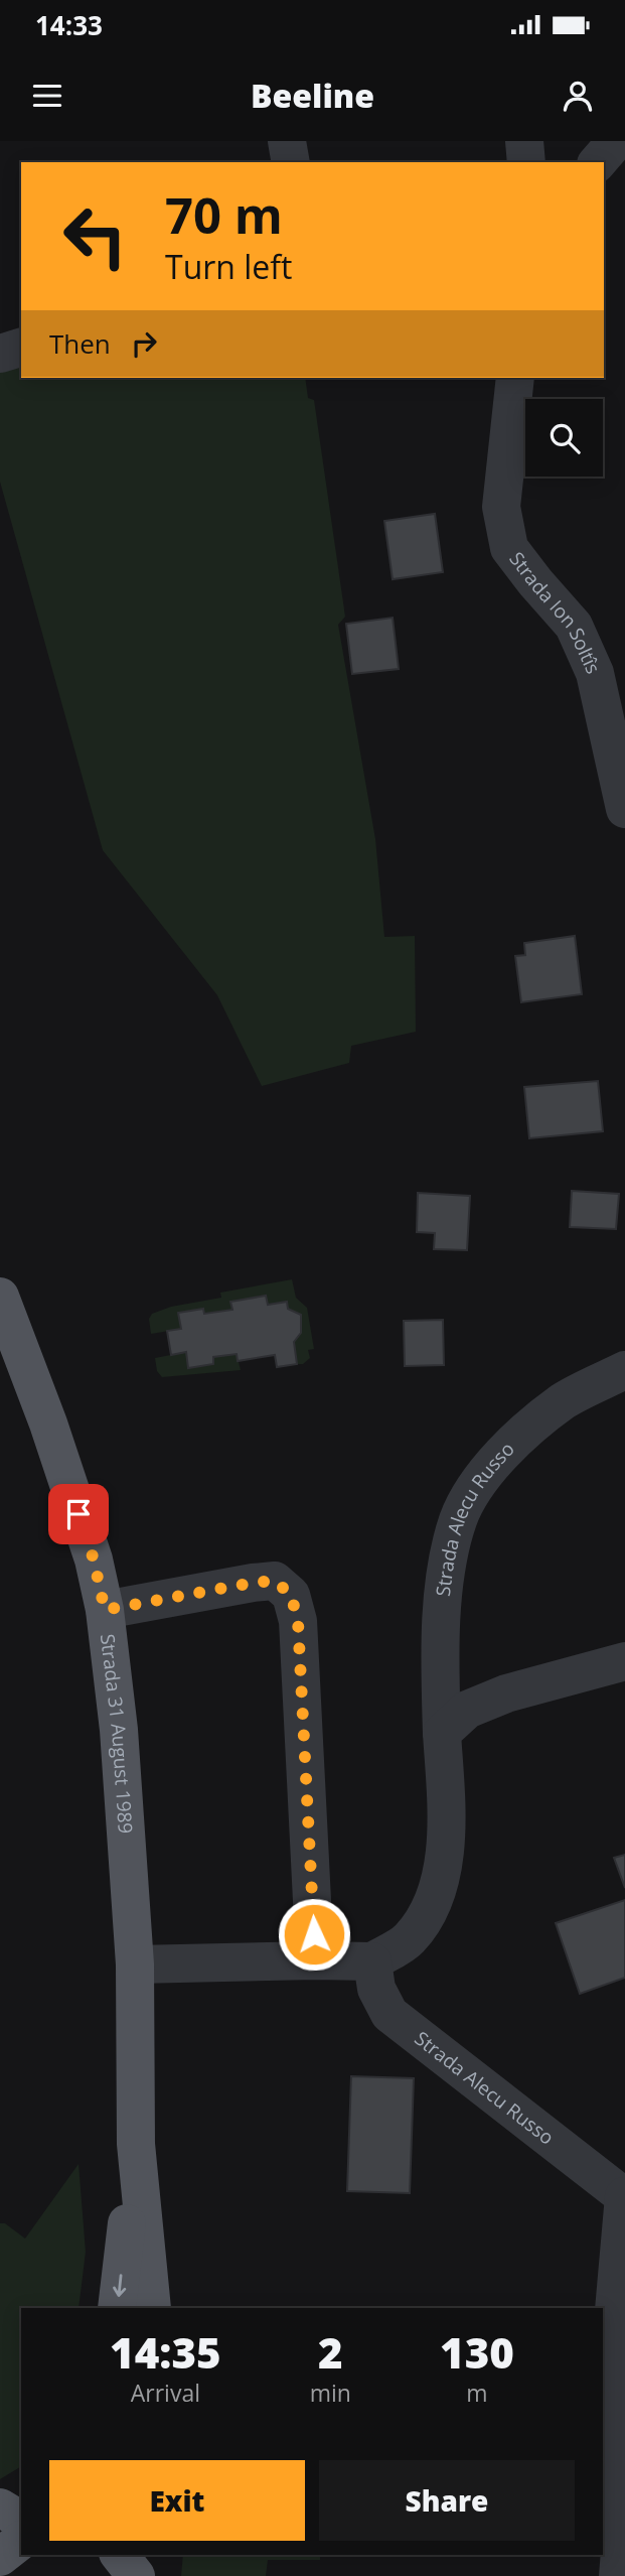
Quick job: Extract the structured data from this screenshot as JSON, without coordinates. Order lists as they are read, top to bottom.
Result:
{
  "streets": {
    "main road": ["Strada 31 August 1989"],
    "street": ["Strada Ion Soltîs", "Strada Alecu Russo"]
  },
  "page": {
    "status": "14:33",
    "header": "Beeline",
    "turn": ["70 m", "Turn left"],
    "then": "Then",
    "eta": [
      "14:35",
      "Arrival",
      "2",
      "min",
      "130",
      "m"
    ],
    "buttons": ["Exit", "Share"]
  }
}
